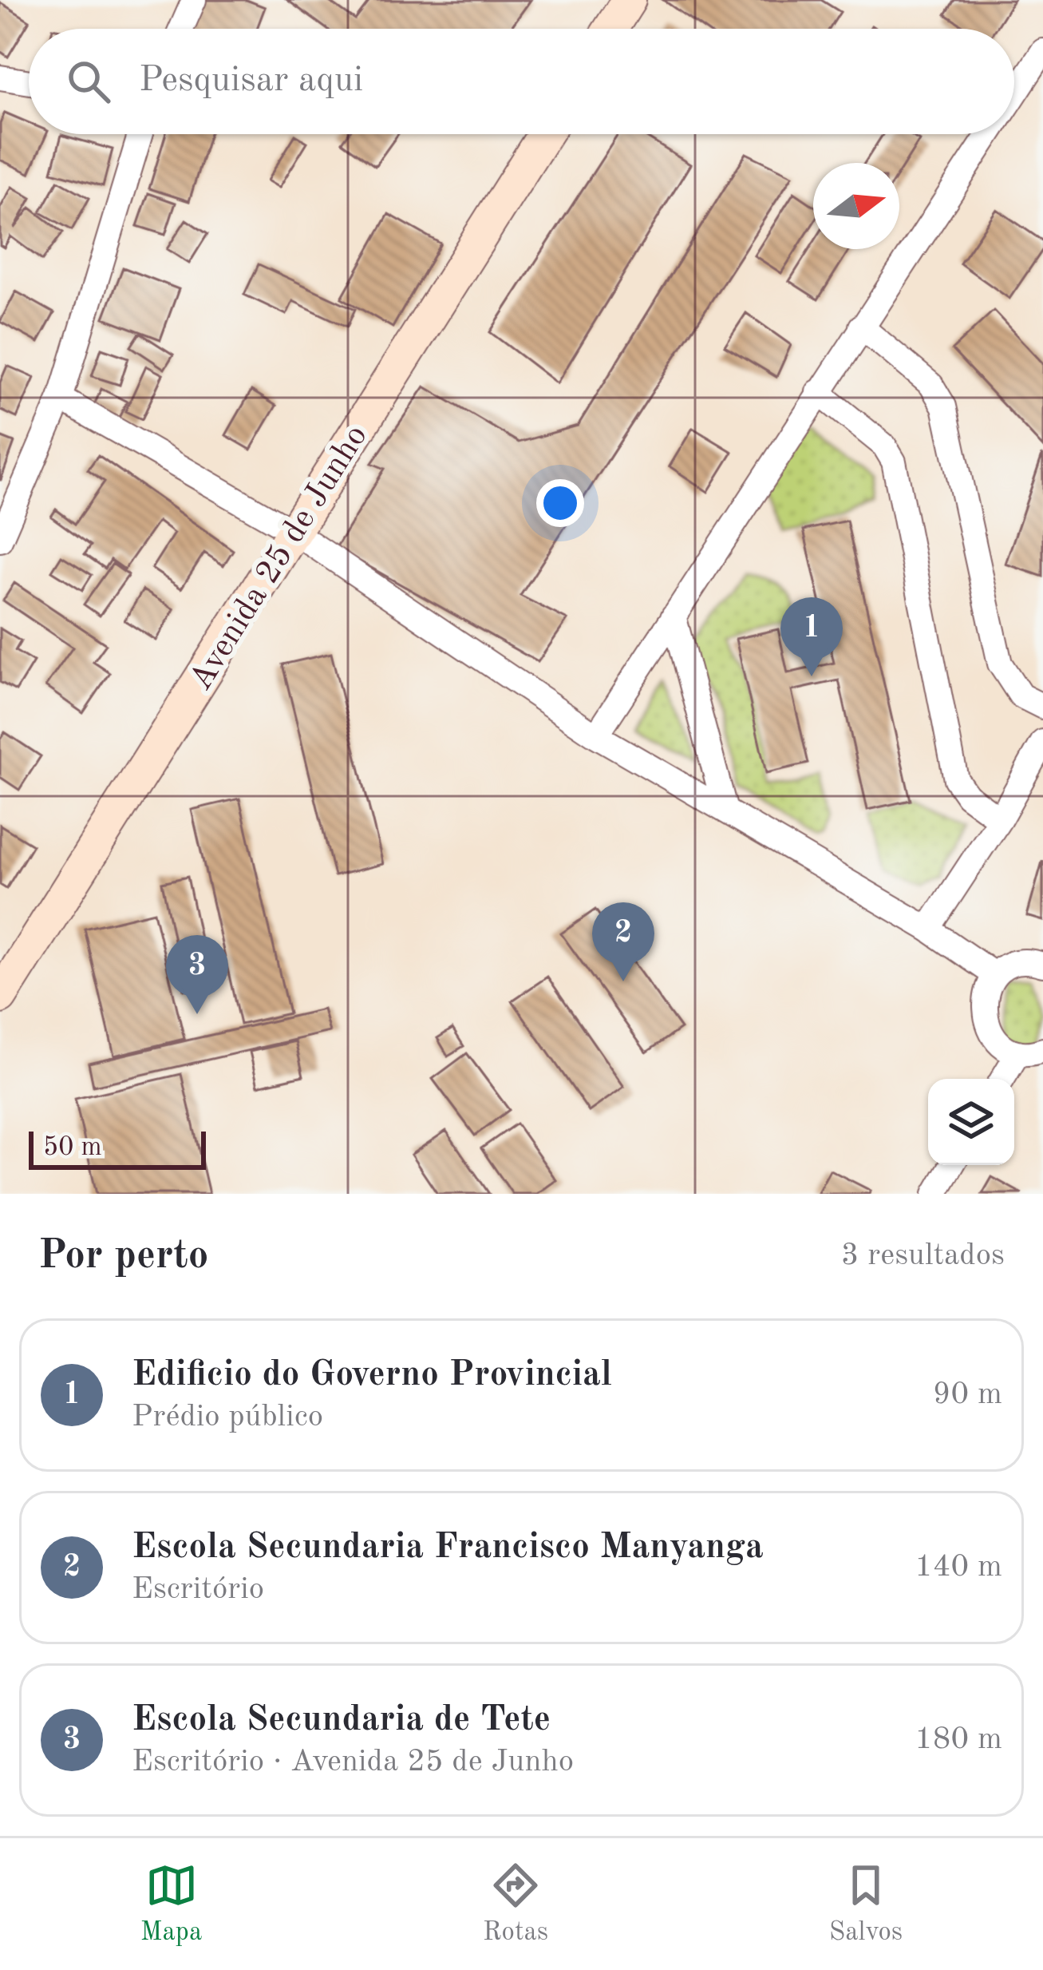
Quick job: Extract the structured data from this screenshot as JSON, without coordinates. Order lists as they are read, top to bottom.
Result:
{
  "streets": {
    "street": ["Avenida 25 de Junho"]
  },
  "scale_bar": "50 m",
  "north": "right",
  "page": {
    "search": "Pesquisar aqui",
    "pins": ["1", "2", "3"],
    "scale": "50 m",
    "heading": ["Por perto", "3 resultados"],
    "list": [
      {
        "mark": "1",
        "name": "Edificio do Governo Provincial",
        "note": "Prédio público",
        "value": "90 m"
      },
      {
        "mark": "2",
        "name": "Escola Secundaria Francisco Manyanga",
        "note": "Escritório",
        "value": "140 m"
      },
      {
        "mark": "3",
        "name": "Escola Secundaria de Tete",
        "note": "Escritório · Avenida 25 de Junho",
        "value": "180 m"
      }
    ],
    "nav": ["Mapa", "Rotas", "Salvos"]
  }
}
